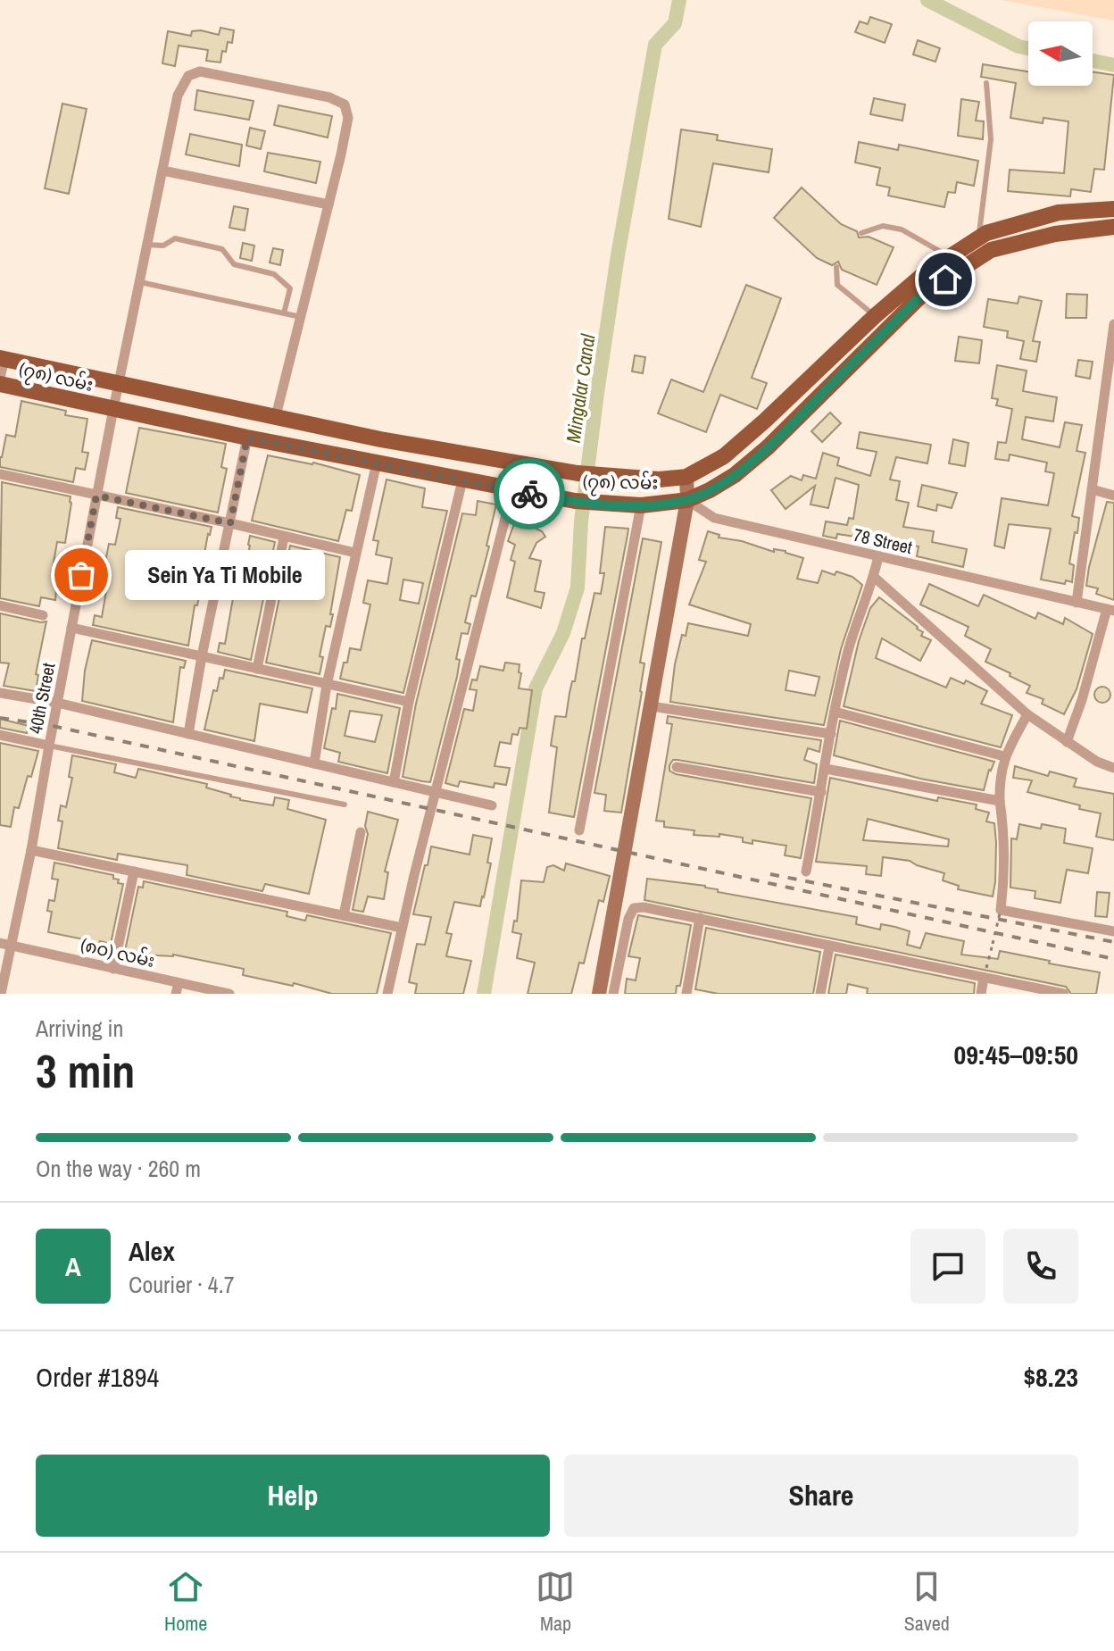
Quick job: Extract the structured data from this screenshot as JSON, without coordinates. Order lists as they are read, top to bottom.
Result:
{
  "streets": {
    "main road": ["(၇၈) လမ်း"],
    "street": ["78 Street", "40th Street", "(၈၀) လမ်း"]
  },
  "crossings": [
    ["(၇၈) လမ်း", "78 Street"],
    ["(၇၈) လမ်း", "40th Street"],
    ["40th Street", "(၈၀) လမ်း"]
  ],
  "water": ["Mingalar Canal"],
  "places": ["Sein Ya Ti Mobile"],
  "north": "left",
  "page": {
    "bubble": "Sein Ya Ti Mobile",
    "heading": ["3 min", "Arriving in", "09:45–09:50"],
    "panel": [
      "Alex",
      "Courier · 4.7",
      "Order #1894",
      "$8.23"
    ],
    "bar": "On the way · 260 m",
    "round": "A",
    "buttons": ["Help", "Share"],
    "tabs": ["Home", "Map", "Saved"]
  }
}
